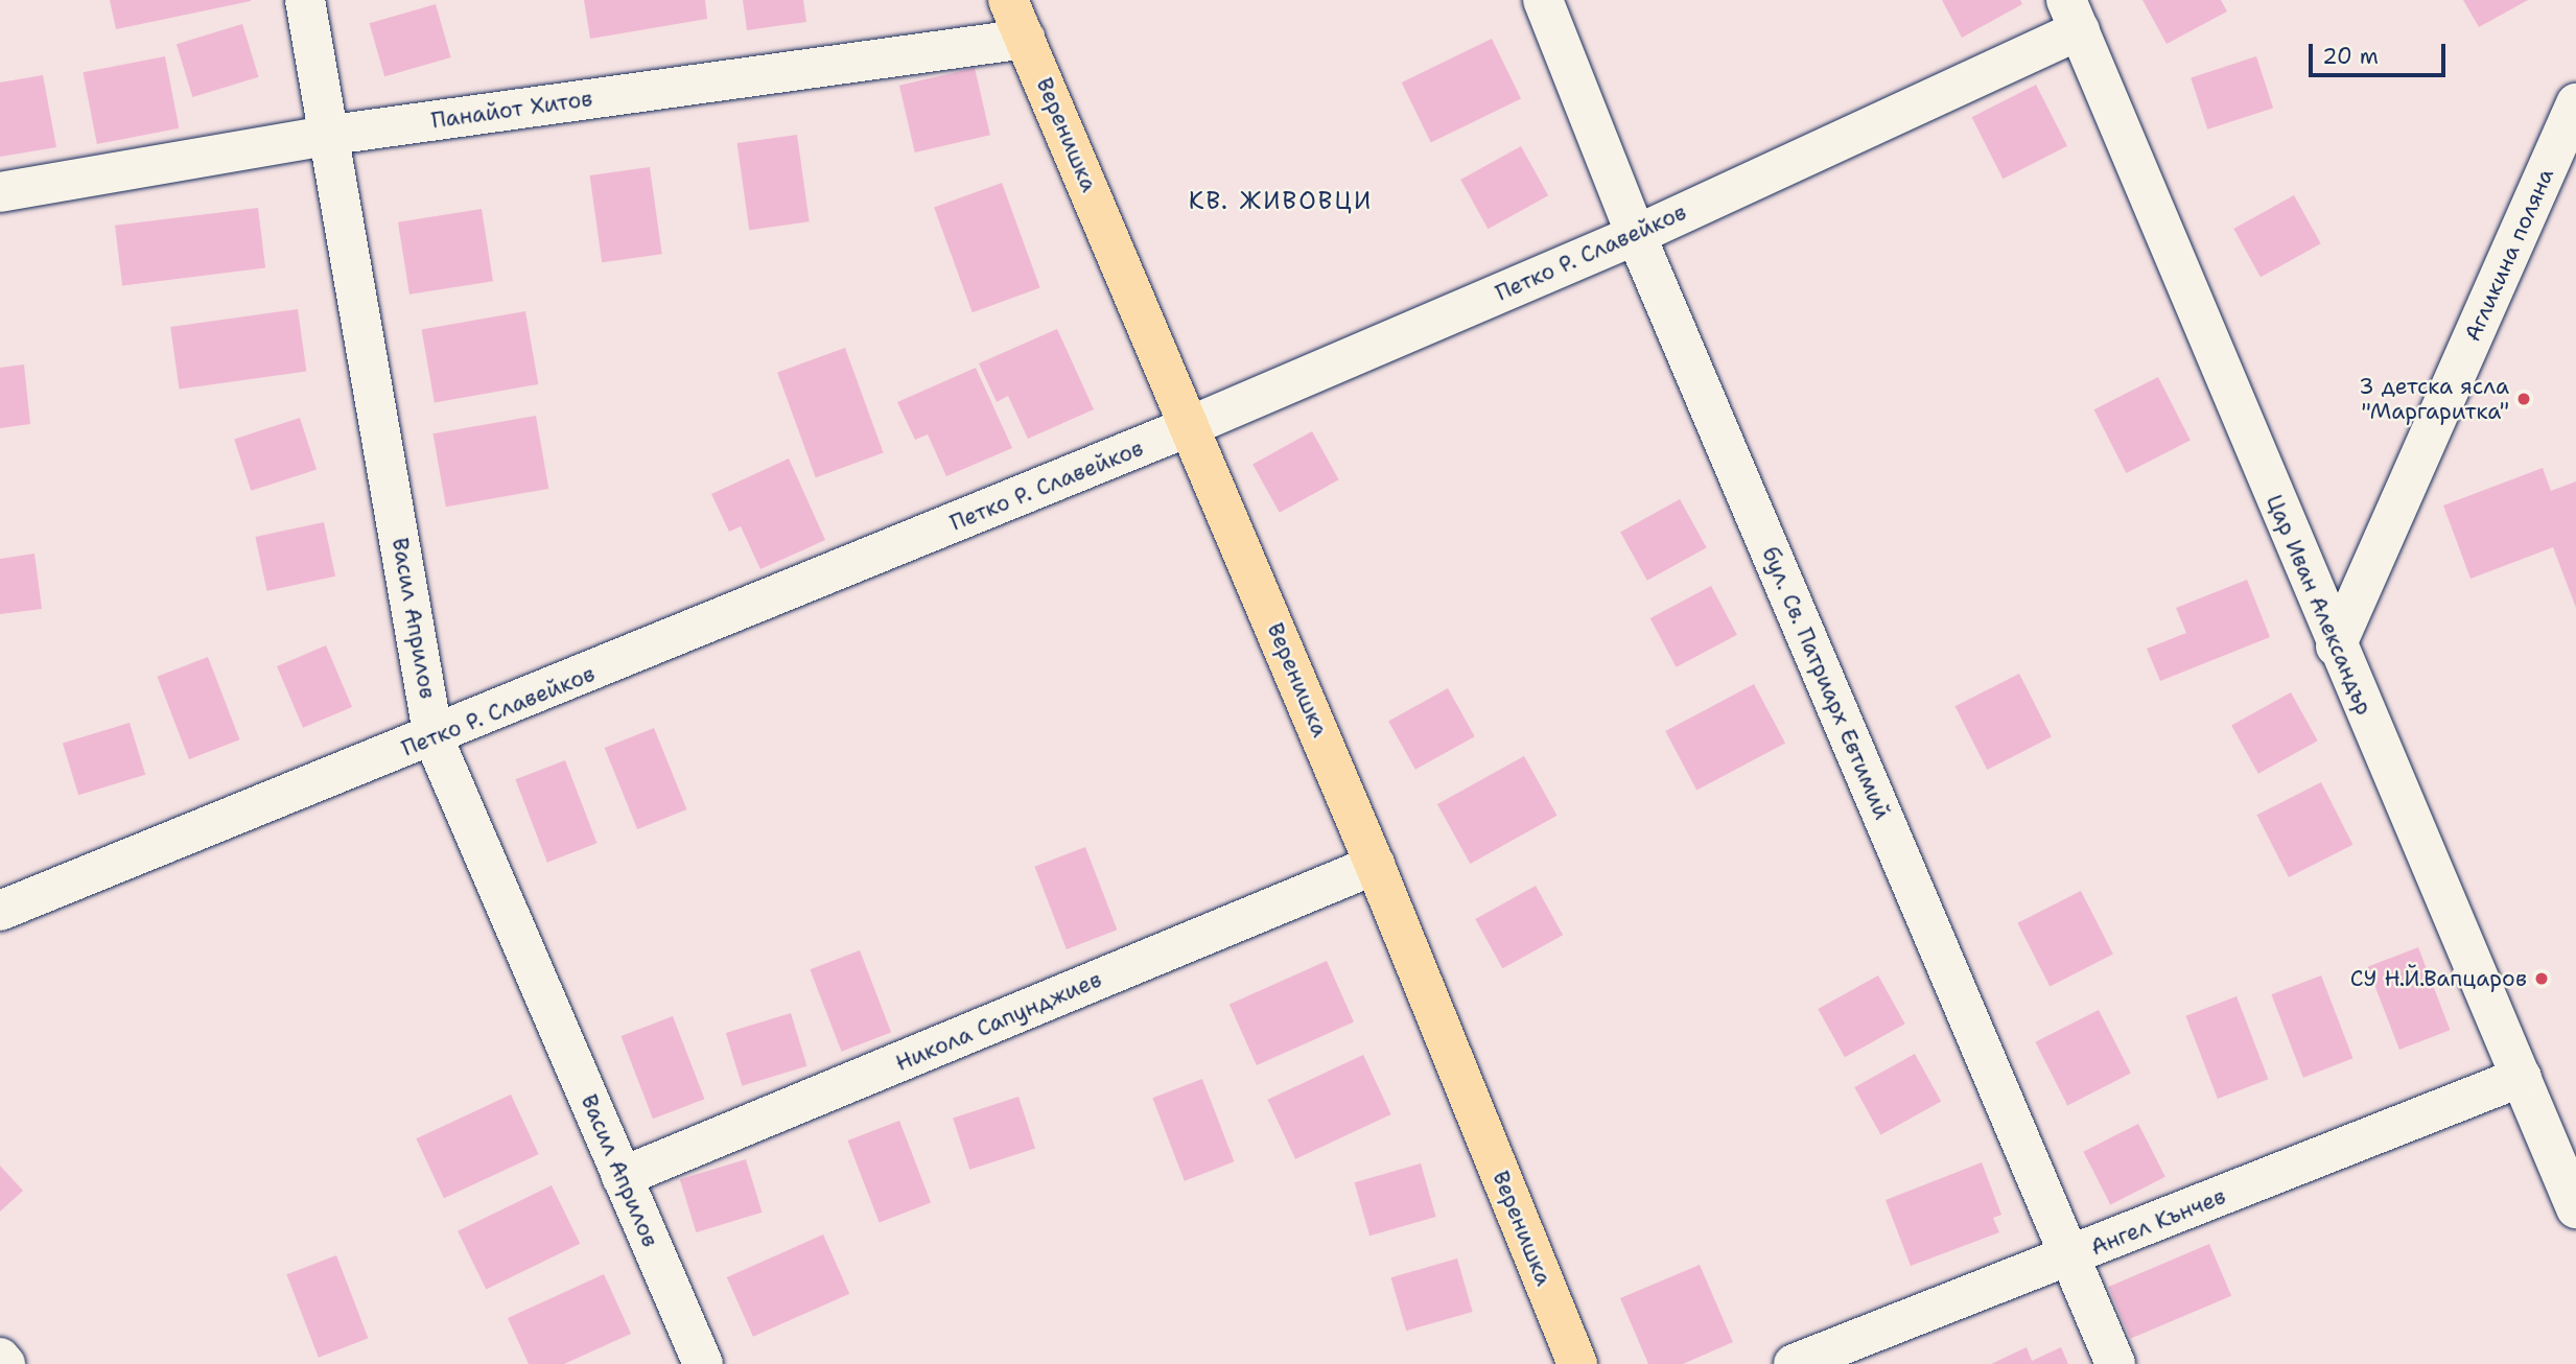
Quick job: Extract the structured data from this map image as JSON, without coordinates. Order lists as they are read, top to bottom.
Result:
{
  "streets": {
    "main road": ["Веренишка"],
    "street": [
      "Панайот Хитов",
      "Петко Р. Славейков",
      "Агликина поляна",
      "Цар Иван Александър",
      "Васил Априлов",
      "бул. Св. Патриарх Евтимий",
      "Никола Сапунджиев",
      "Ангел Кънчев"
    ]
  },
  "crossings": [
    ["Панайот Хитов", "Веренишка"],
    ["Панайот Хитов", "Васил Априлов"],
    ["Веренишка", "Петко Р. Славейков"],
    ["Веренишка", "Никола Сапунджиев"],
    ["Петко Р. Славейков", "Цар Иван Александър"],
    ["Петко Р. Славейков", "Васил Априлов"],
    ["Петко Р. Славейков", "бул. Св. Патриарх Евтимий"],
    ["Агликина поляна", "Цар Иван Александър"],
    ["Цар Иван Александър", "Ангел Кънчев"],
    ["Васил Априлов", "Никола Сапунджиев"],
    ["бул. Св. Патриарх Евтимий", "Ангел Кънчев"]
  ],
  "districts": ["КВ. ЖИВОВЦИ"],
  "places": ["3 детска ясла \"Маргаритка\"", "СУ Н.Й.Вапцаров"],
  "scale_bar": "20 m"
}
